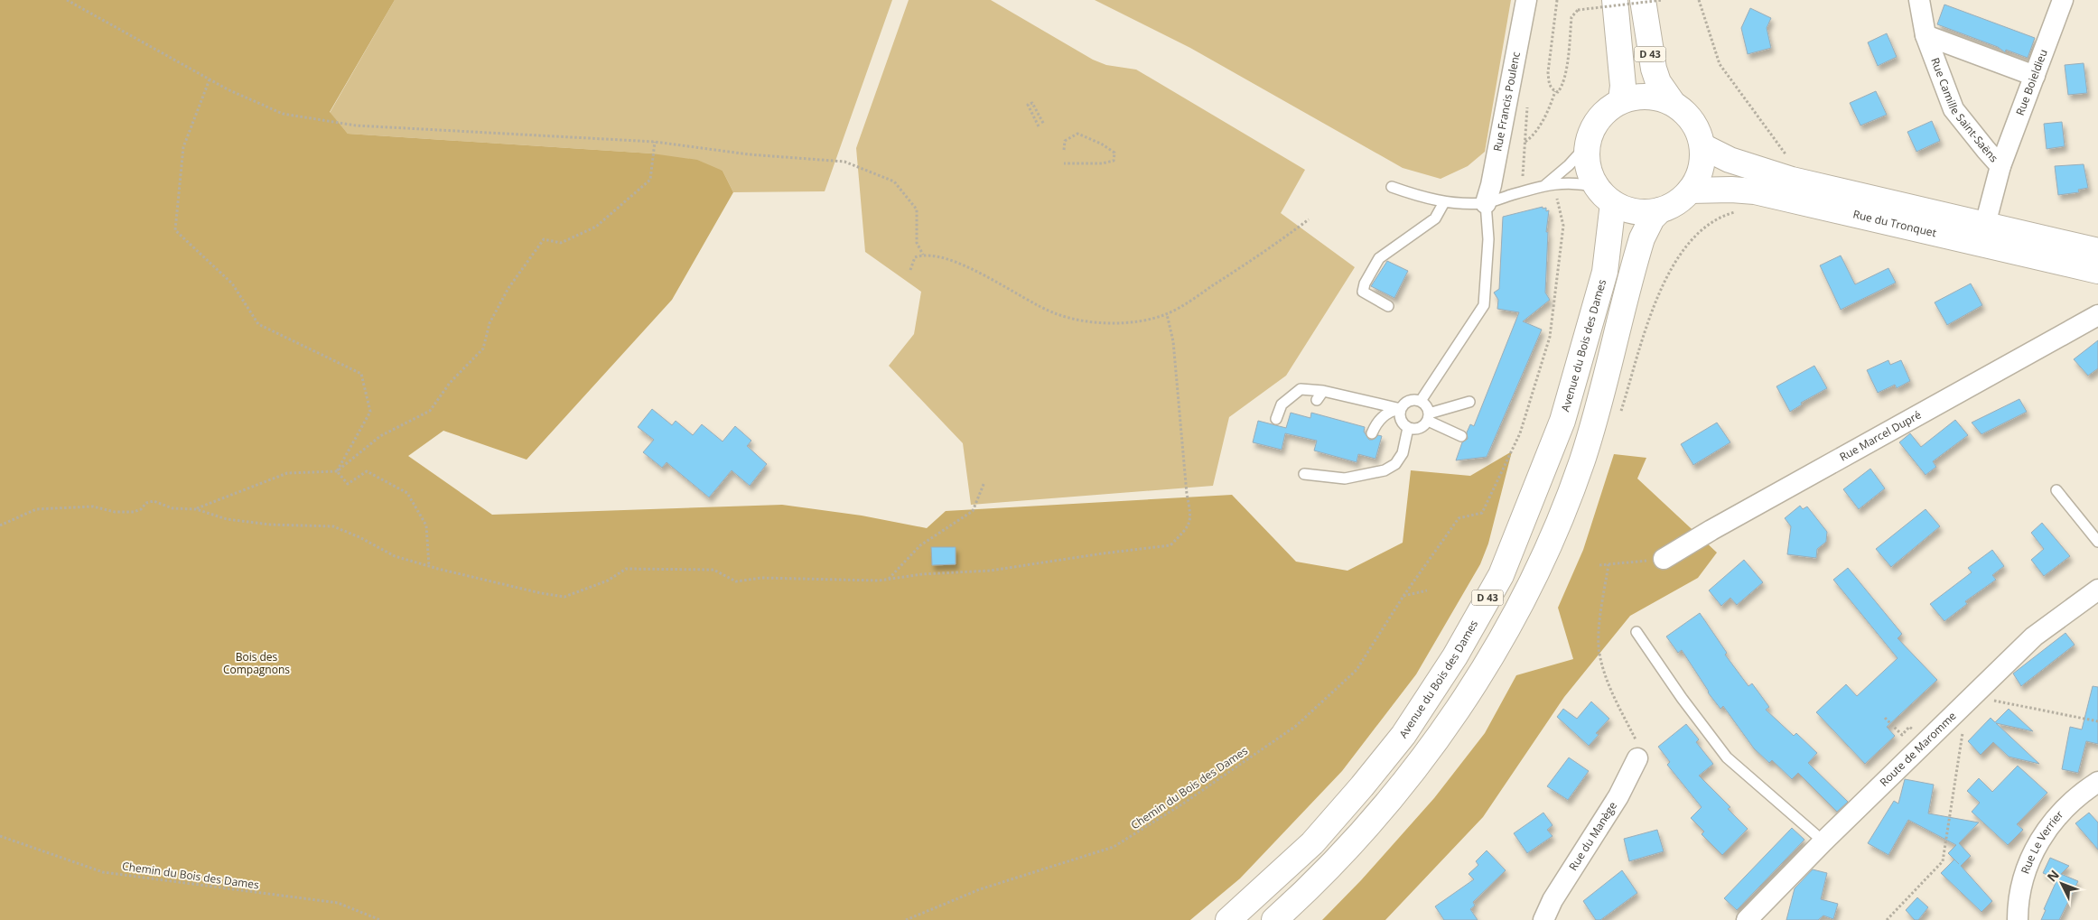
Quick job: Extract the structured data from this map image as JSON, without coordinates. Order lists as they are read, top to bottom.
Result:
{
  "streets": {
    "main road": ["D 43", "Rue du Tronquet", "Avenue du Bois des Dames"],
    "street": [
      "Rue Boieldieu",
      "Rue Francis Poulenc",
      "Rue Camille Saint-Saëns",
      "Rue Marcel Dupré",
      "Route de Maromme",
      "Rue du Manège",
      "Rue Le Verrier"
    ],
    "path": ["Chemin du Bois des Dames"]
  },
  "crossings": [
    ["D 43", "Rue du Tronquet"],
    ["D 43", "Avenue du Bois des Dames"],
    ["Rue Boieldieu", "Rue Camille Saint-Saëns"],
    ["Rue Camille Saint-Saëns", "Rue du Tronquet"],
    ["Rue du Tronquet", "Avenue du Bois des Dames"]
  ],
  "parks": ["Bois des Compagnons"],
  "north": "top left"
}
